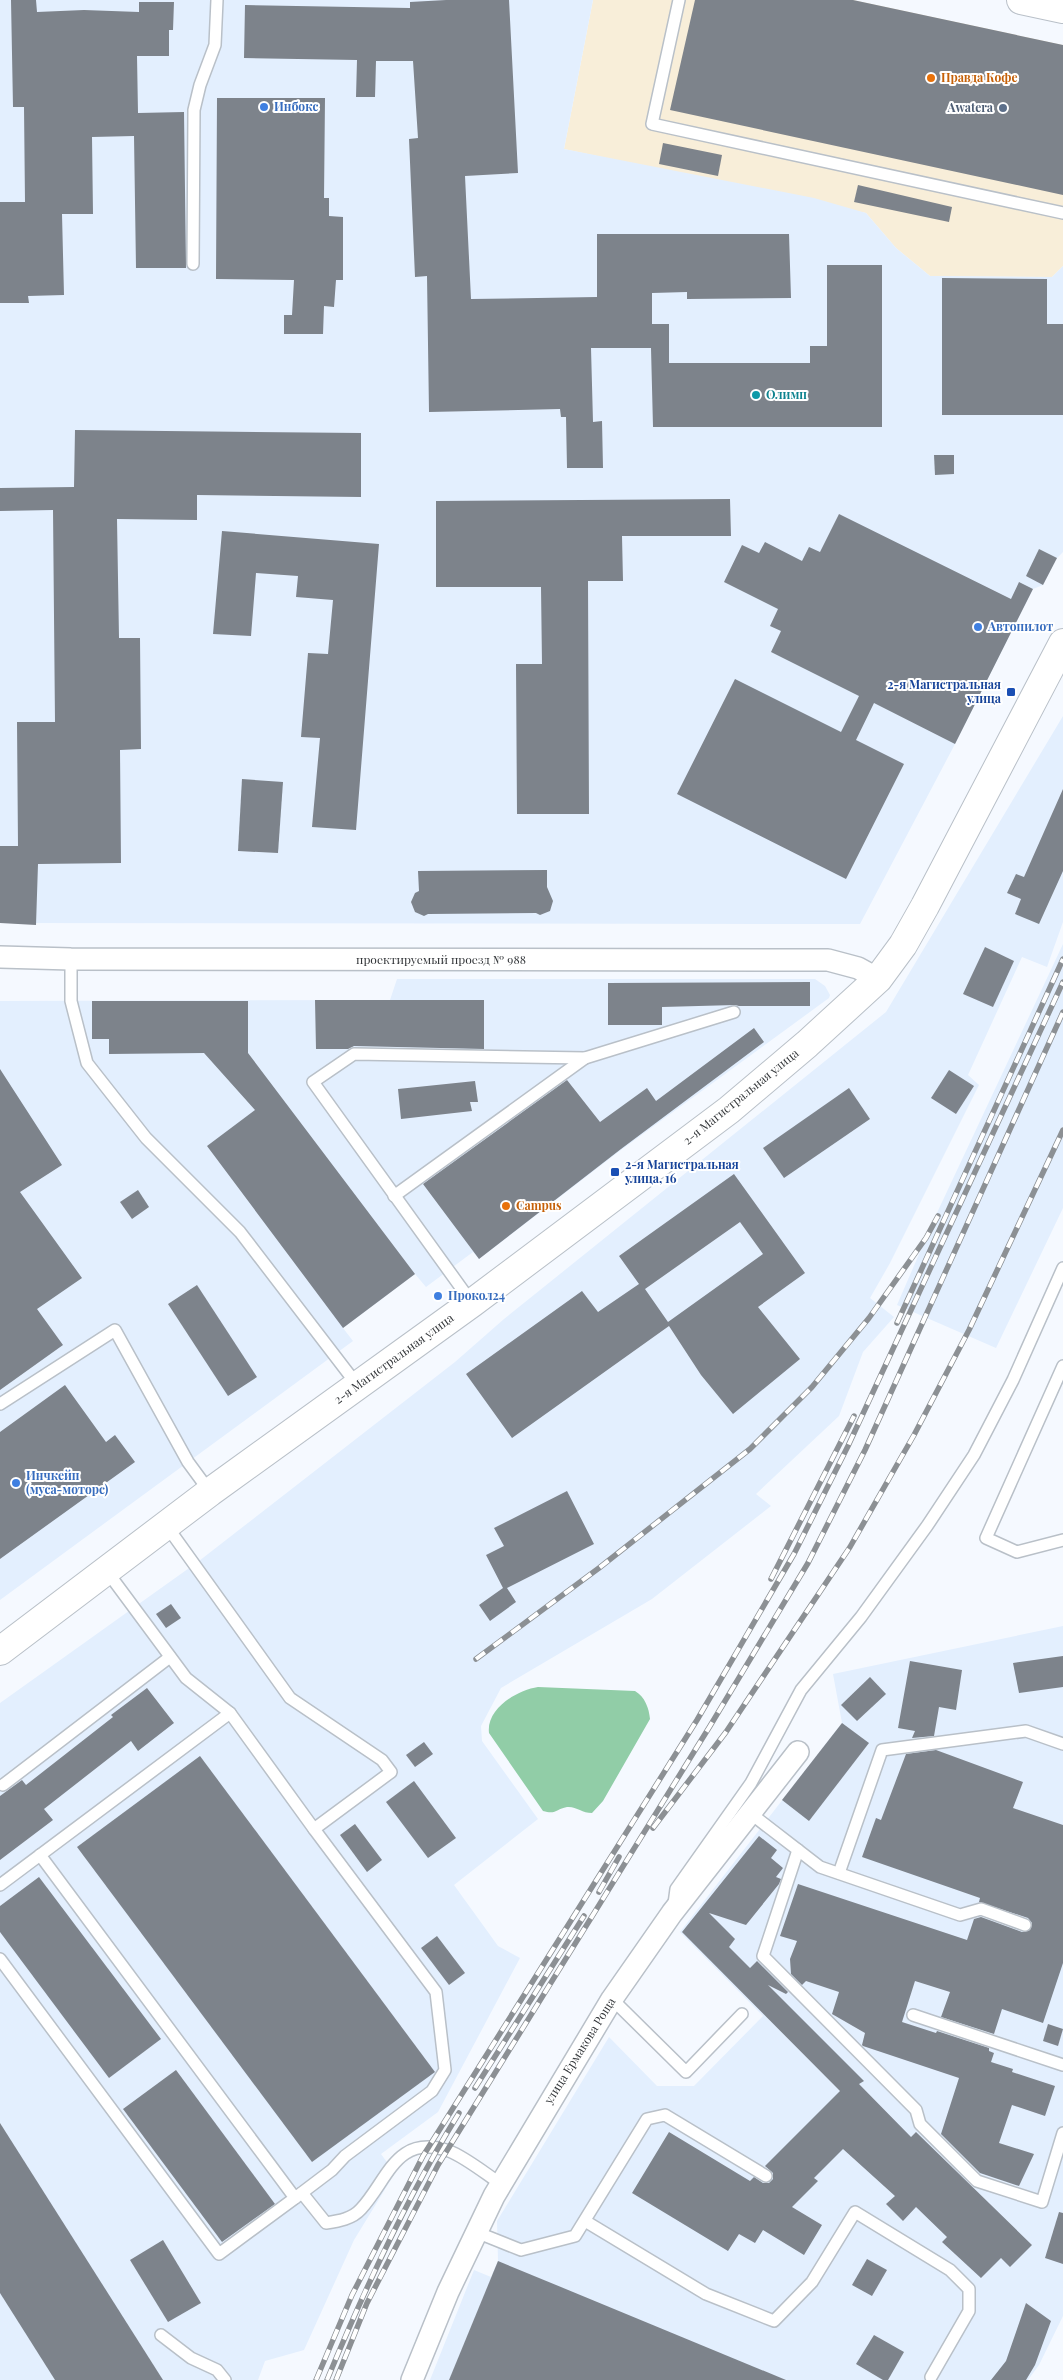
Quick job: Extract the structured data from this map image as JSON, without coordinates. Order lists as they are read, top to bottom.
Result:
{
  "streets": {
    "street": ["проектируемый проезд № 988", "2-я Магистральная улица", "улица Ермакова Роща"]
  },
  "crossings": [
    ["проектируемый проезд № 988", "2-я Магистральная улица"]
  ],
  "places": {
    "other": [
      "Правда Кофе",
      "Инбокс",
      "Awatera",
      "Олимп",
      "Автопилот",
      "Campus",
      "Прокол24",
      "Инчкейп (муса-моторс)"
    ],
    "transit": ["2-я Магистральная улица", "2-я Магистральная улица, 16"]
  }
}
